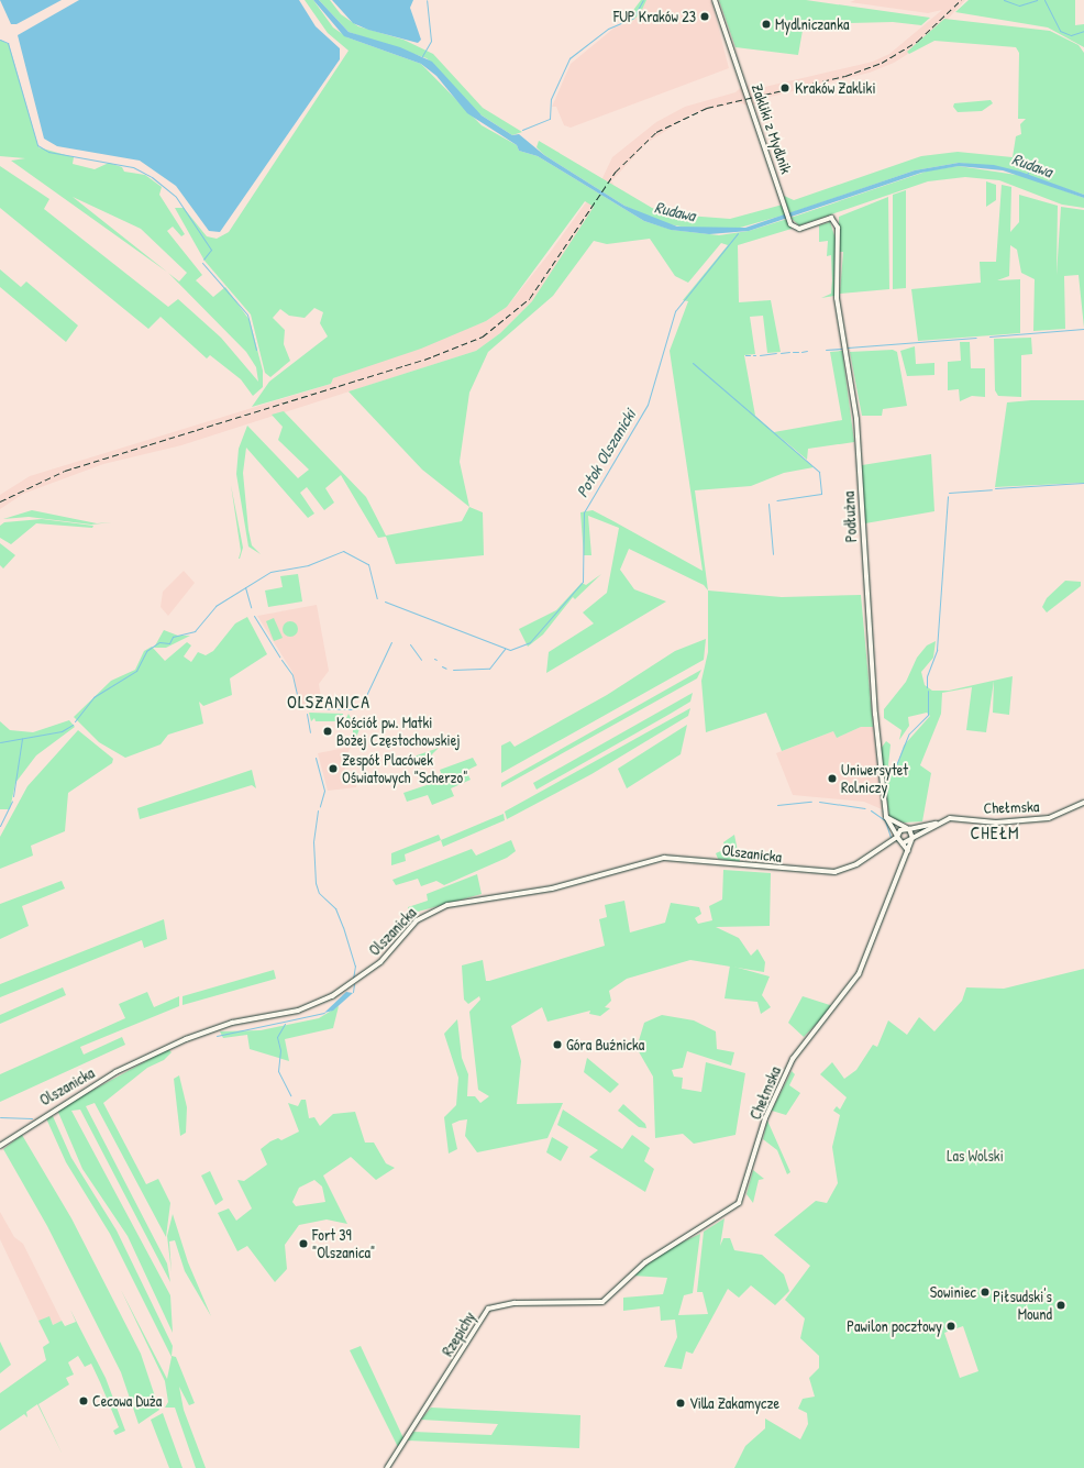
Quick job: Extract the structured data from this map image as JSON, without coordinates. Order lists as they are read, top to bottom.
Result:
{
  "streets": {
    "street": [
      "Zakliki z Mydlnik",
      "Podłużna",
      "Chełmska",
      "Olszanicka",
      "Rzepichy"
    ]
  },
  "crossings": [
    ["Zakliki z Mydlnik", "Podłużna"],
    ["Podłużna", "Olszanicka"],
    ["Chełmska", "Olszanicka"],
    ["Chełmska", "Rzepichy"]
  ],
  "districts": ["OLSZANICA", "CHEŁM"],
  "water": ["Rudawa", "Potok Olszanicki"],
  "parks": ["Las Wolski"],
  "places": [
    "FUP Kraków 23",
    "Mydlniczanka",
    "Kraków Zakliki",
    "Kościół pw. Matki Bożej Częstochowskiej",
    "Zespół Placówek Oświatowych \"Scherzo\"",
    "Uniwersytet Rolniczy",
    "Góra Buźnicka",
    "Fort 39 \"Olszanica\"",
    "Sowiniec",
    "Piłsudski's Mound",
    "Pawilon pocztowy",
    "Cecowa Duża",
    "Villa Zakamycze"
  ]
}
